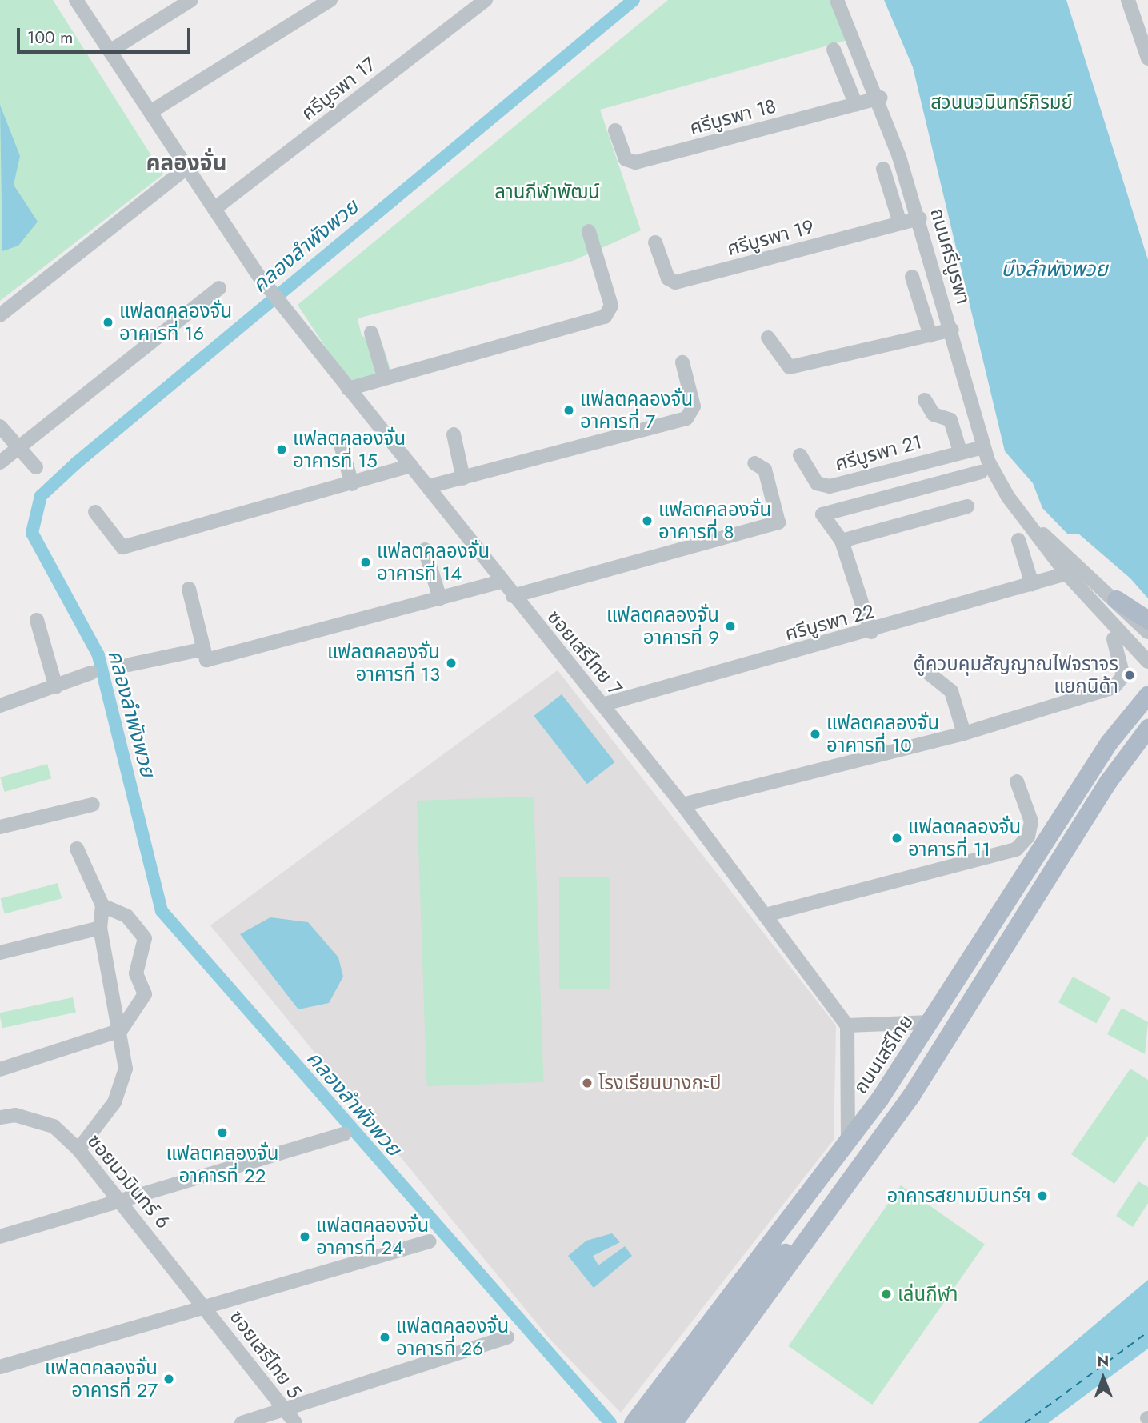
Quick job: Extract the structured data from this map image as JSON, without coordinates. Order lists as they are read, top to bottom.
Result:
{
  "streets": {
    "main road": ["ถนนเสรีไทย"],
    "street": [
      "ศรีบูรพา 17",
      "ศรีบูรพา 18",
      "ศรีบูรพา 19",
      "ถนนศรีบูรพา",
      "ศรีบูรพา 21",
      "ศรีบูรพา 22",
      "ซอยเสรีไทย 7",
      "ซอยนวมินทร์ 6",
      "ซอยเสรีไทย 5"
    ]
  },
  "crossings": [
    ["ศรีบูรพา 17", "ซอยเสรีไทย 7"],
    ["ศรีบูรพา 18", "ถนนศรีบูรพา"],
    ["ศรีบูรพา 19", "ถนนศรีบูรพา"],
    ["ถนนศรีบูรพา", "ศรีบูรพา 21"],
    ["ถนนศรีบูรพา", "ศรีบูรพา 22"],
    ["ศรีบูรพา 22", "ซอยเสรีไทย 7"],
    ["ซอยนวมินทร์ 6", "ซอยเสรีไทย 5"]
  ],
  "districts": ["คลองจั่น"],
  "water": ["คลองลำพังพวย", "บึงลำพังพวย"],
  "parks": ["สวนนวมินทร์ภิรมย์", "ลานกีฬาพัฒน์"],
  "places": [
    "แฟลตคลองจั่น อาคารที่ 16",
    "แฟลตคลองจั่น อาคารที่ 7",
    "แฟลตคลองจั่น อาคารที่ 15",
    "แฟลตคลองจั่น อาคารที่ 8",
    "แฟลตคลองจั่น อาคารที่ 14",
    "แฟลตคลองจั่น อาคารที่ 9",
    "แฟลตคลองจั่น อาคารที่ 13",
    "ตู้ควบคุมสัญญาณไฟจราจร แยกนิด้า",
    "แฟลตคลองจั่น อาคารที่ 10",
    "แฟลตคลองจั่น อาคารที่ 11",
    "โรงเรียนบางกะปิ",
    "แฟลตคลองจั่น อาคารที่ 22",
    "อาคารสยามมินทร์ฯ",
    "แฟลตคลองจั่น อาคารที่ 24",
    "เล่นกีฬา",
    "แฟลตคลองจั่น อาคารที่ 26",
    "แฟลตคลองจั่น อาคารที่ 27"
  ],
  "scale_bar": "100 m",
  "north": "top"
}
